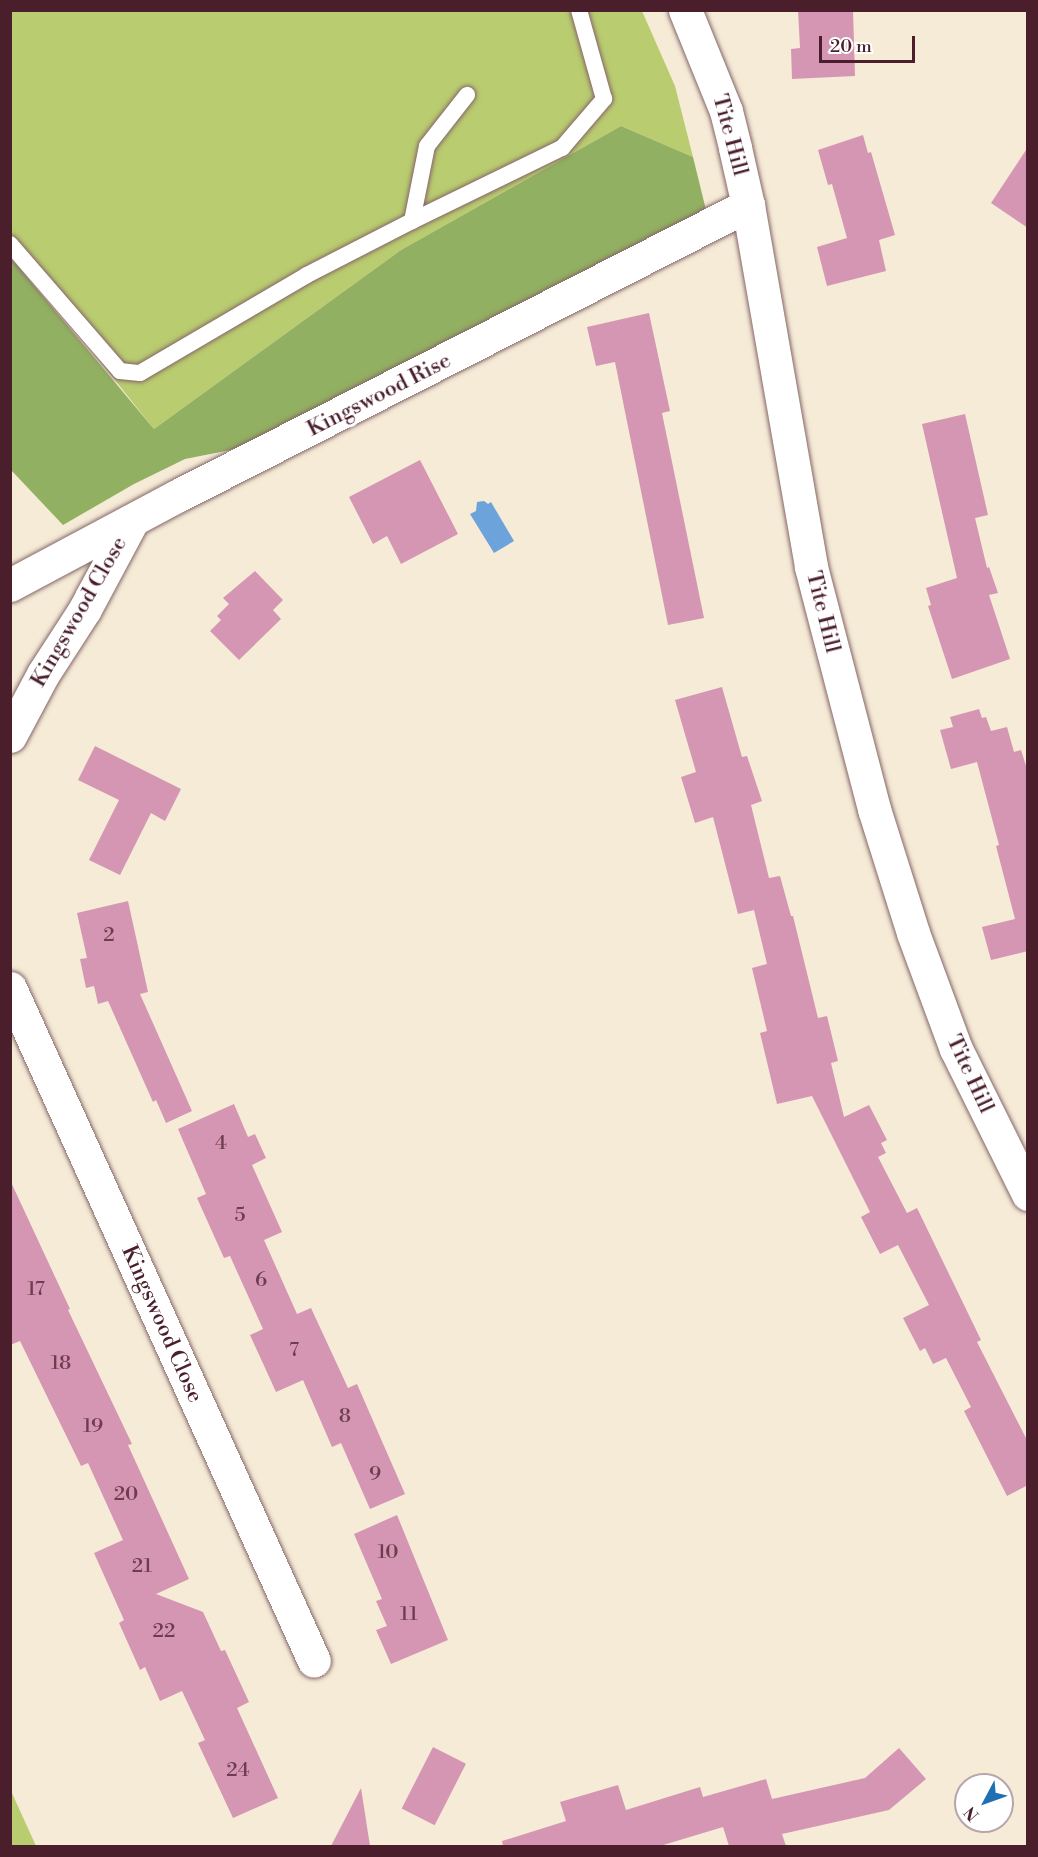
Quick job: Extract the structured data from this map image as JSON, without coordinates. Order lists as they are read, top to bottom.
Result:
{
  "streets": {
    "street": ["Tite Hill", "Kingswood Rise", "Kingswood Close"]
  },
  "crossings": [
    ["Tite Hill", "Kingswood Rise"],
    ["Kingswood Rise", "Kingswood Close"]
  ],
  "house_numbers": [
    "2",
    "4",
    "5",
    "6",
    "17",
    "7",
    "18",
    "8",
    "19",
    "9",
    "20",
    "10",
    "21",
    "11",
    "22",
    "24"
  ],
  "scale_bar": "20 m",
  "north": "bottom left"
}
